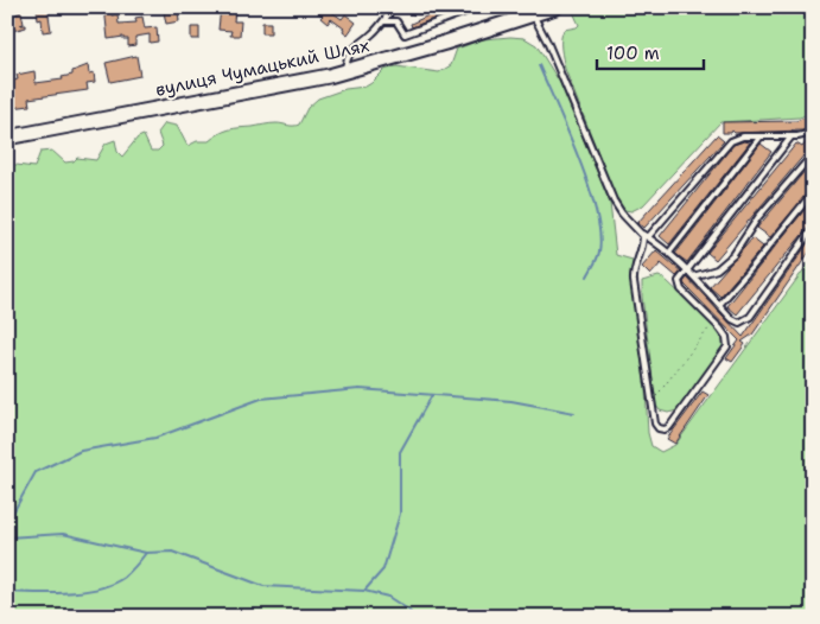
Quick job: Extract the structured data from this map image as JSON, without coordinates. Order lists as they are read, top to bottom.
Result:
{
  "streets": {
    "highway": ["вулиця Чумацький Шлях"]
  },
  "scale_bar": "100 m"
}
